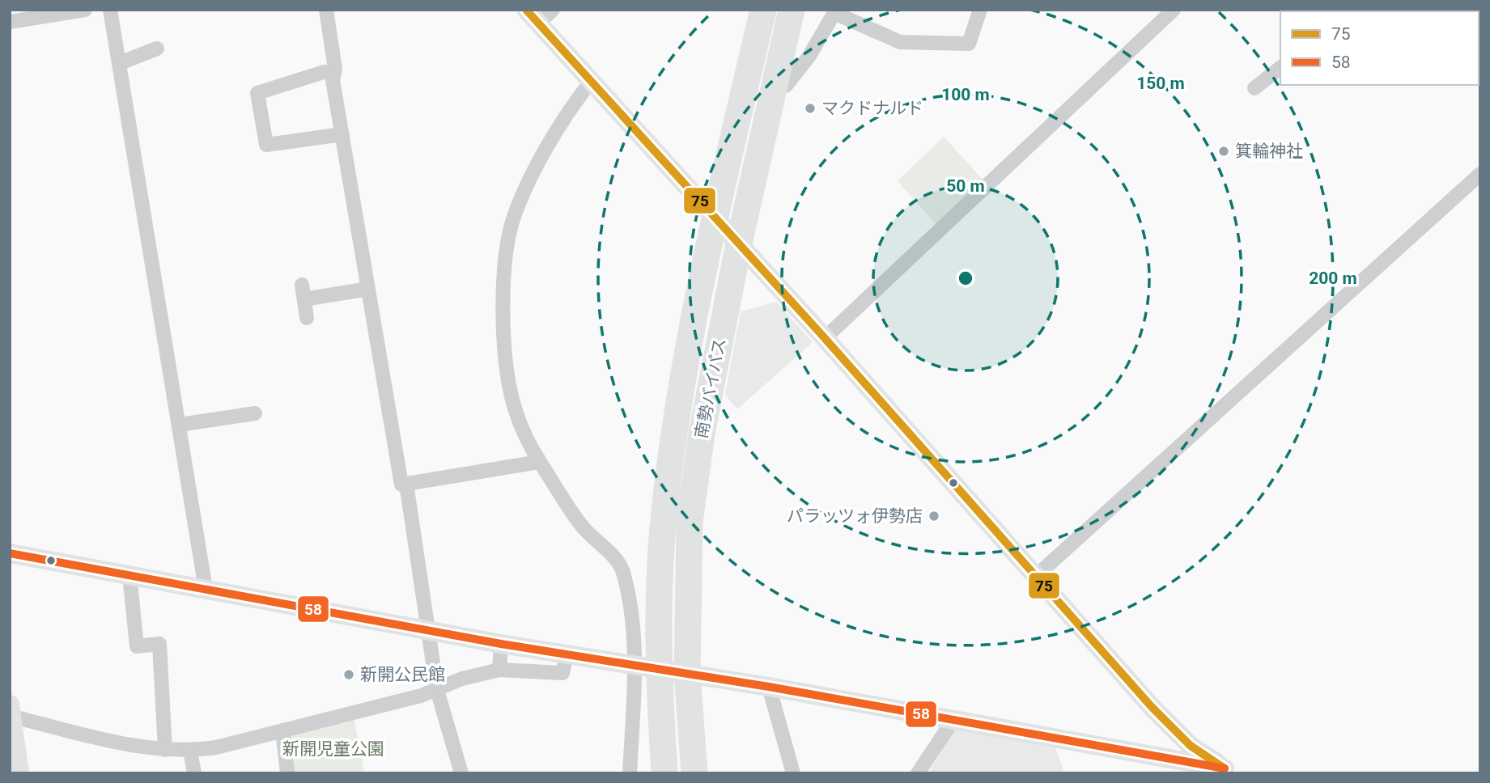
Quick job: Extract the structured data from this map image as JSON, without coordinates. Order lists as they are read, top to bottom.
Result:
{
  "streets": {
    "highway": ["南勢バイパス"]
  },
  "parks": ["新開児童公園"],
  "places": [
    "マクドナルド",
    "箕輪神社",
    "パラッツォ伊勢店",
    "新開公民館"
  ],
  "lines": ["transit line 75", "transit line 58"],
  "legend": ["75", "58"],
  "rings": [
    "150 m",
    "100 m",
    "50 m",
    "200 m"
  ]
}
